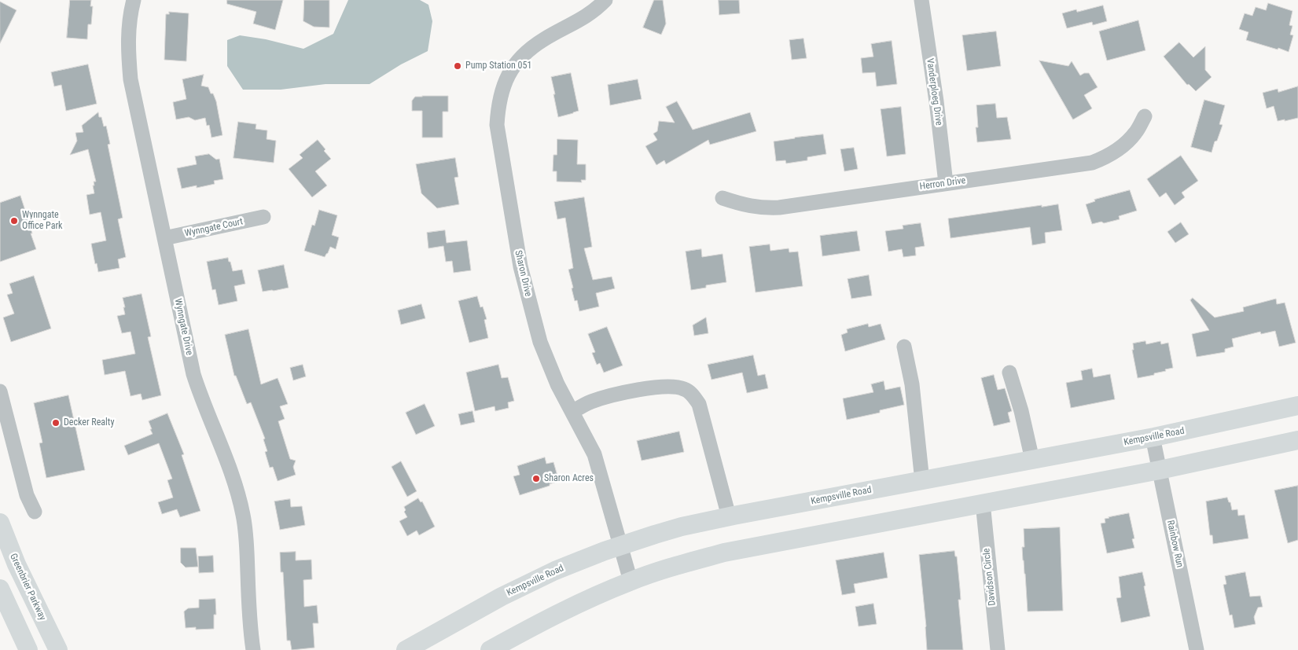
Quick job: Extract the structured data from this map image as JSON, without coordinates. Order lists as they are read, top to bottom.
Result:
{
  "streets": {
    "main road": ["Kempsville Road", "Greenbrier Parkway"],
    "street": [
      "Vanderploeg Drive",
      "Herron Drive",
      "Wynngate Court",
      "Sharon Drive",
      "Wynngate Drive",
      "Rainbow Run",
      "Davidson Circle"
    ]
  },
  "crossings": [
    ["Vanderploeg Drive", "Herron Drive"],
    ["Wynngate Court", "Wynngate Drive"],
    ["Sharon Drive", "Kempsville Road"],
    ["Kempsville Road", "Rainbow Run"]
  ],
  "places": [
    "Pump Station 051",
    "Wynngate Office Park",
    "Decker Realty",
    "Sharon Acres"
  ]
}
